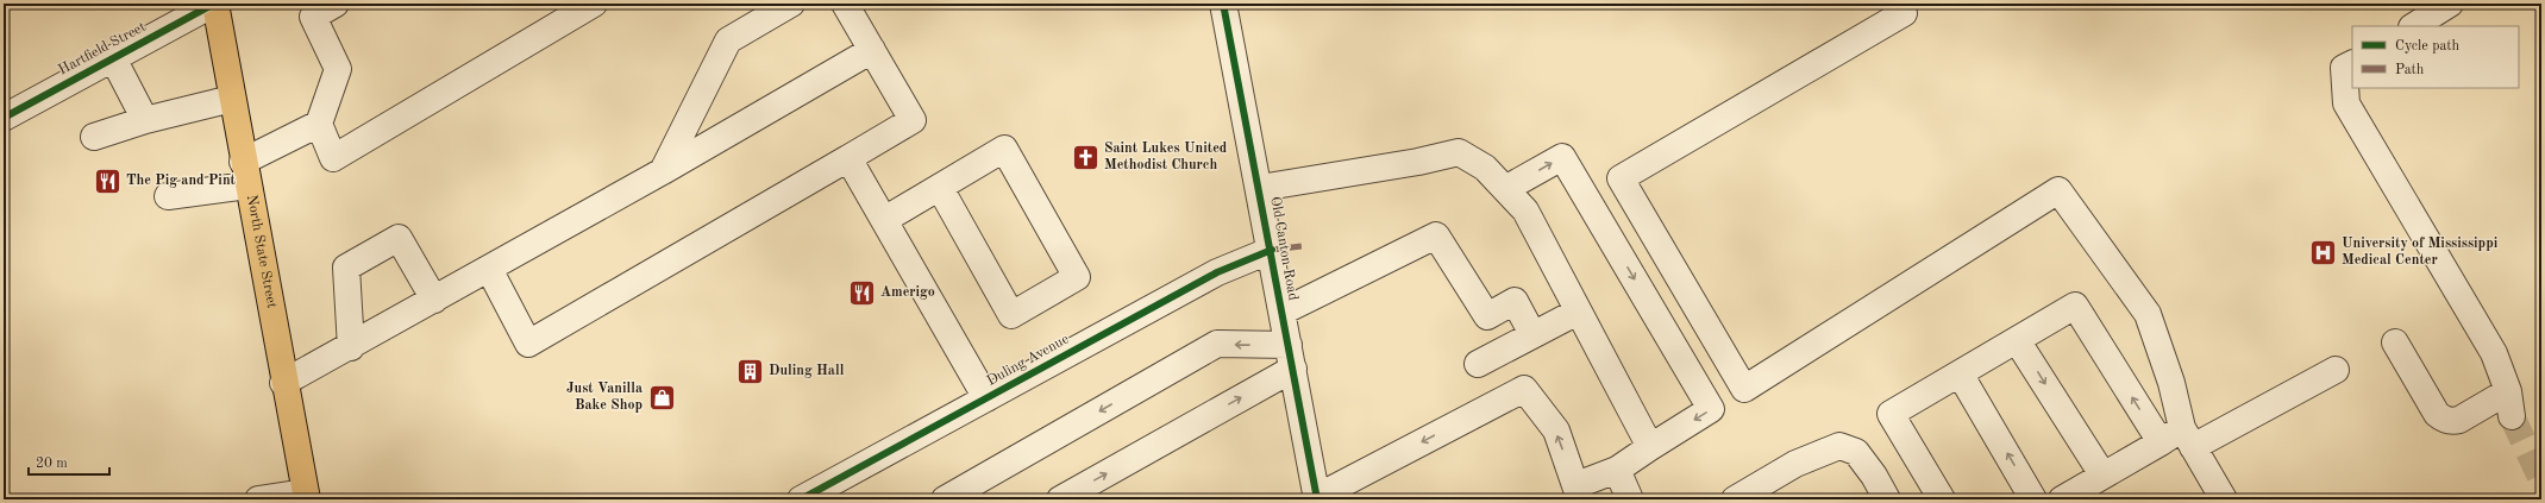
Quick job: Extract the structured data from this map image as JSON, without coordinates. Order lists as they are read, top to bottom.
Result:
{
  "streets": {
    "main road": ["North State Street"],
    "street": ["Hartfield Street", "Old Canton Road", "Duling Avenue"]
  },
  "crossings": [
    ["Hartfield Street", "North State Street"],
    ["Old Canton Road", "Duling Avenue"]
  ],
  "places": {
    "church": ["Saint Lukes United Methodist Church"],
    "restaurant": ["The Pig and Pint", "Amerigo"],
    "hospital": ["University of Mississippi Medical Center"],
    "building": ["Duling Hall"],
    "shop": ["Just Vanilla Bake Shop"]
  },
  "legend": ["Cycle path", "Path"],
  "scale_bar": "20 m"
}
